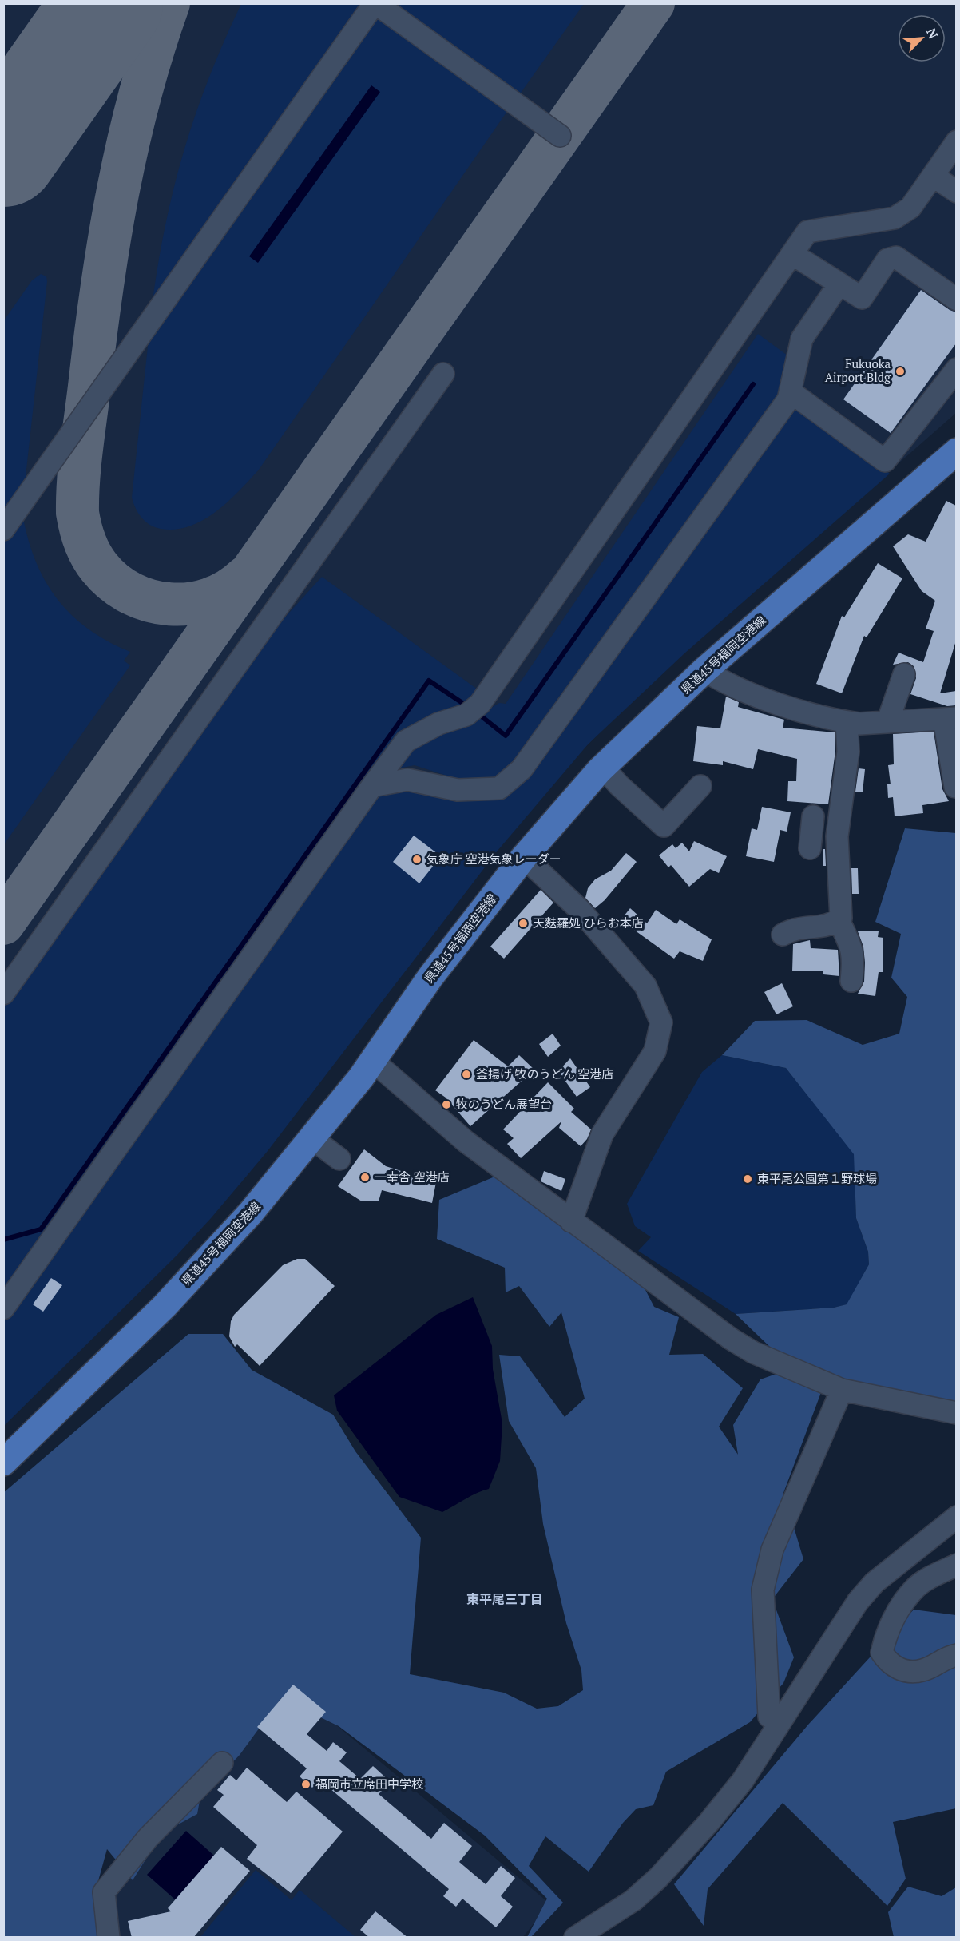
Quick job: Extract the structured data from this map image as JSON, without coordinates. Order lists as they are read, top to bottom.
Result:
{
  "streets": {
    "main road": ["県道45号福岡空港線"]
  },
  "districts": ["東平尾三丁目"],
  "places": [
    "Fukuoka Airport Bldg",
    "気象庁 空港気象レーダー",
    "天麩羅処 ひらお本店",
    "釜揚げ 牧のうどん 空港店",
    "牧のうどん展望台",
    "一幸舎 空港店",
    "東平尾公園第１野球場",
    "福岡市立席田中学校"
  ],
  "north": "top right"
}
